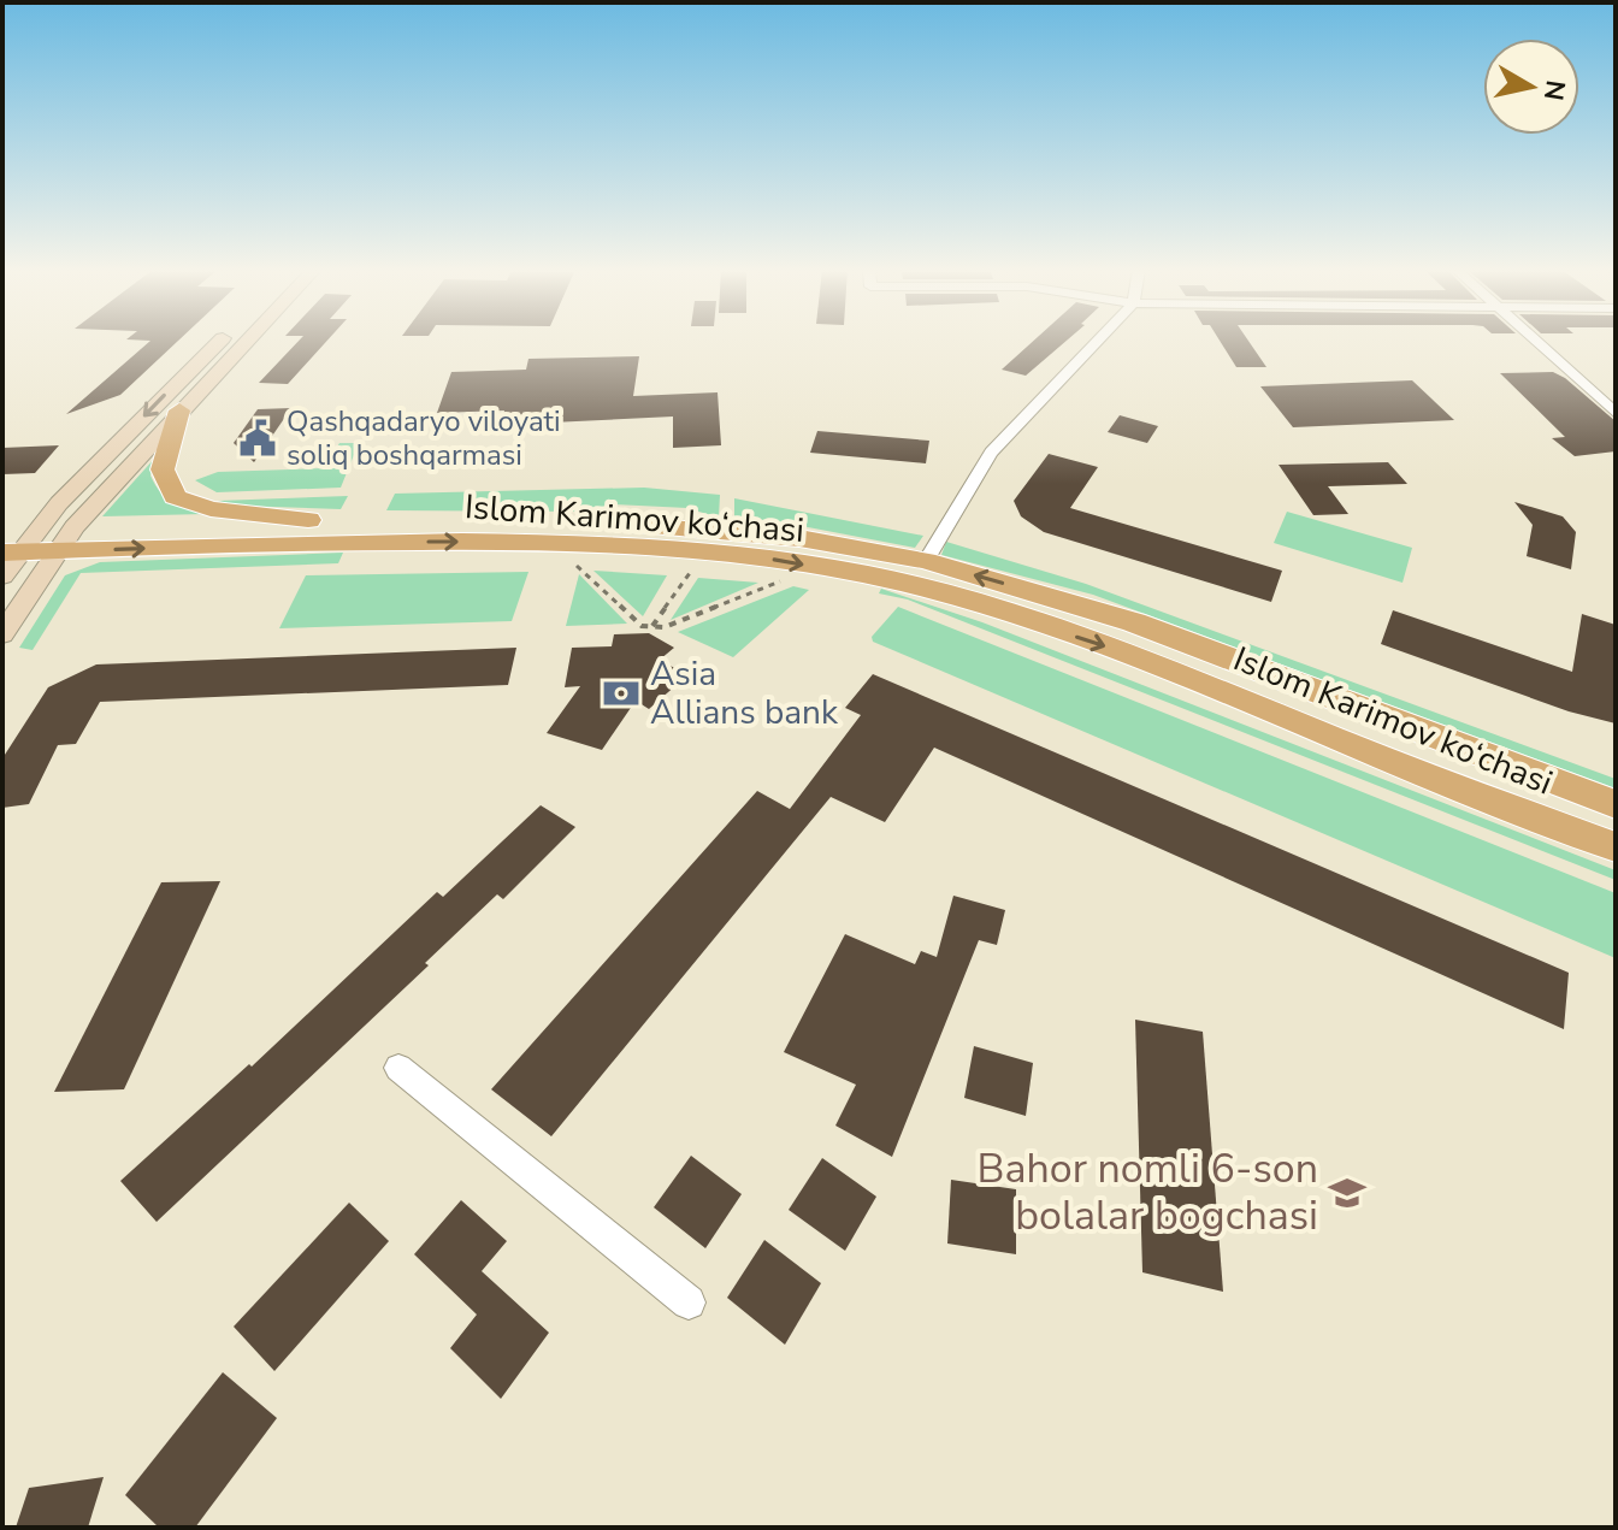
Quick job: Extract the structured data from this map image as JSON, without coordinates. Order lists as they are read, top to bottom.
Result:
{
  "streets": {
    "main road": ["Islom Karimov ko‘chasi"]
  },
  "places": {
    "public building": ["Qashqadaryo viloyati soliq boshqarmasi"],
    "bank": ["Asia Allians bank"],
    "school or university": ["Bahor nomli 6-son bolalar bogchasi"]
  },
  "north": "right"
}
